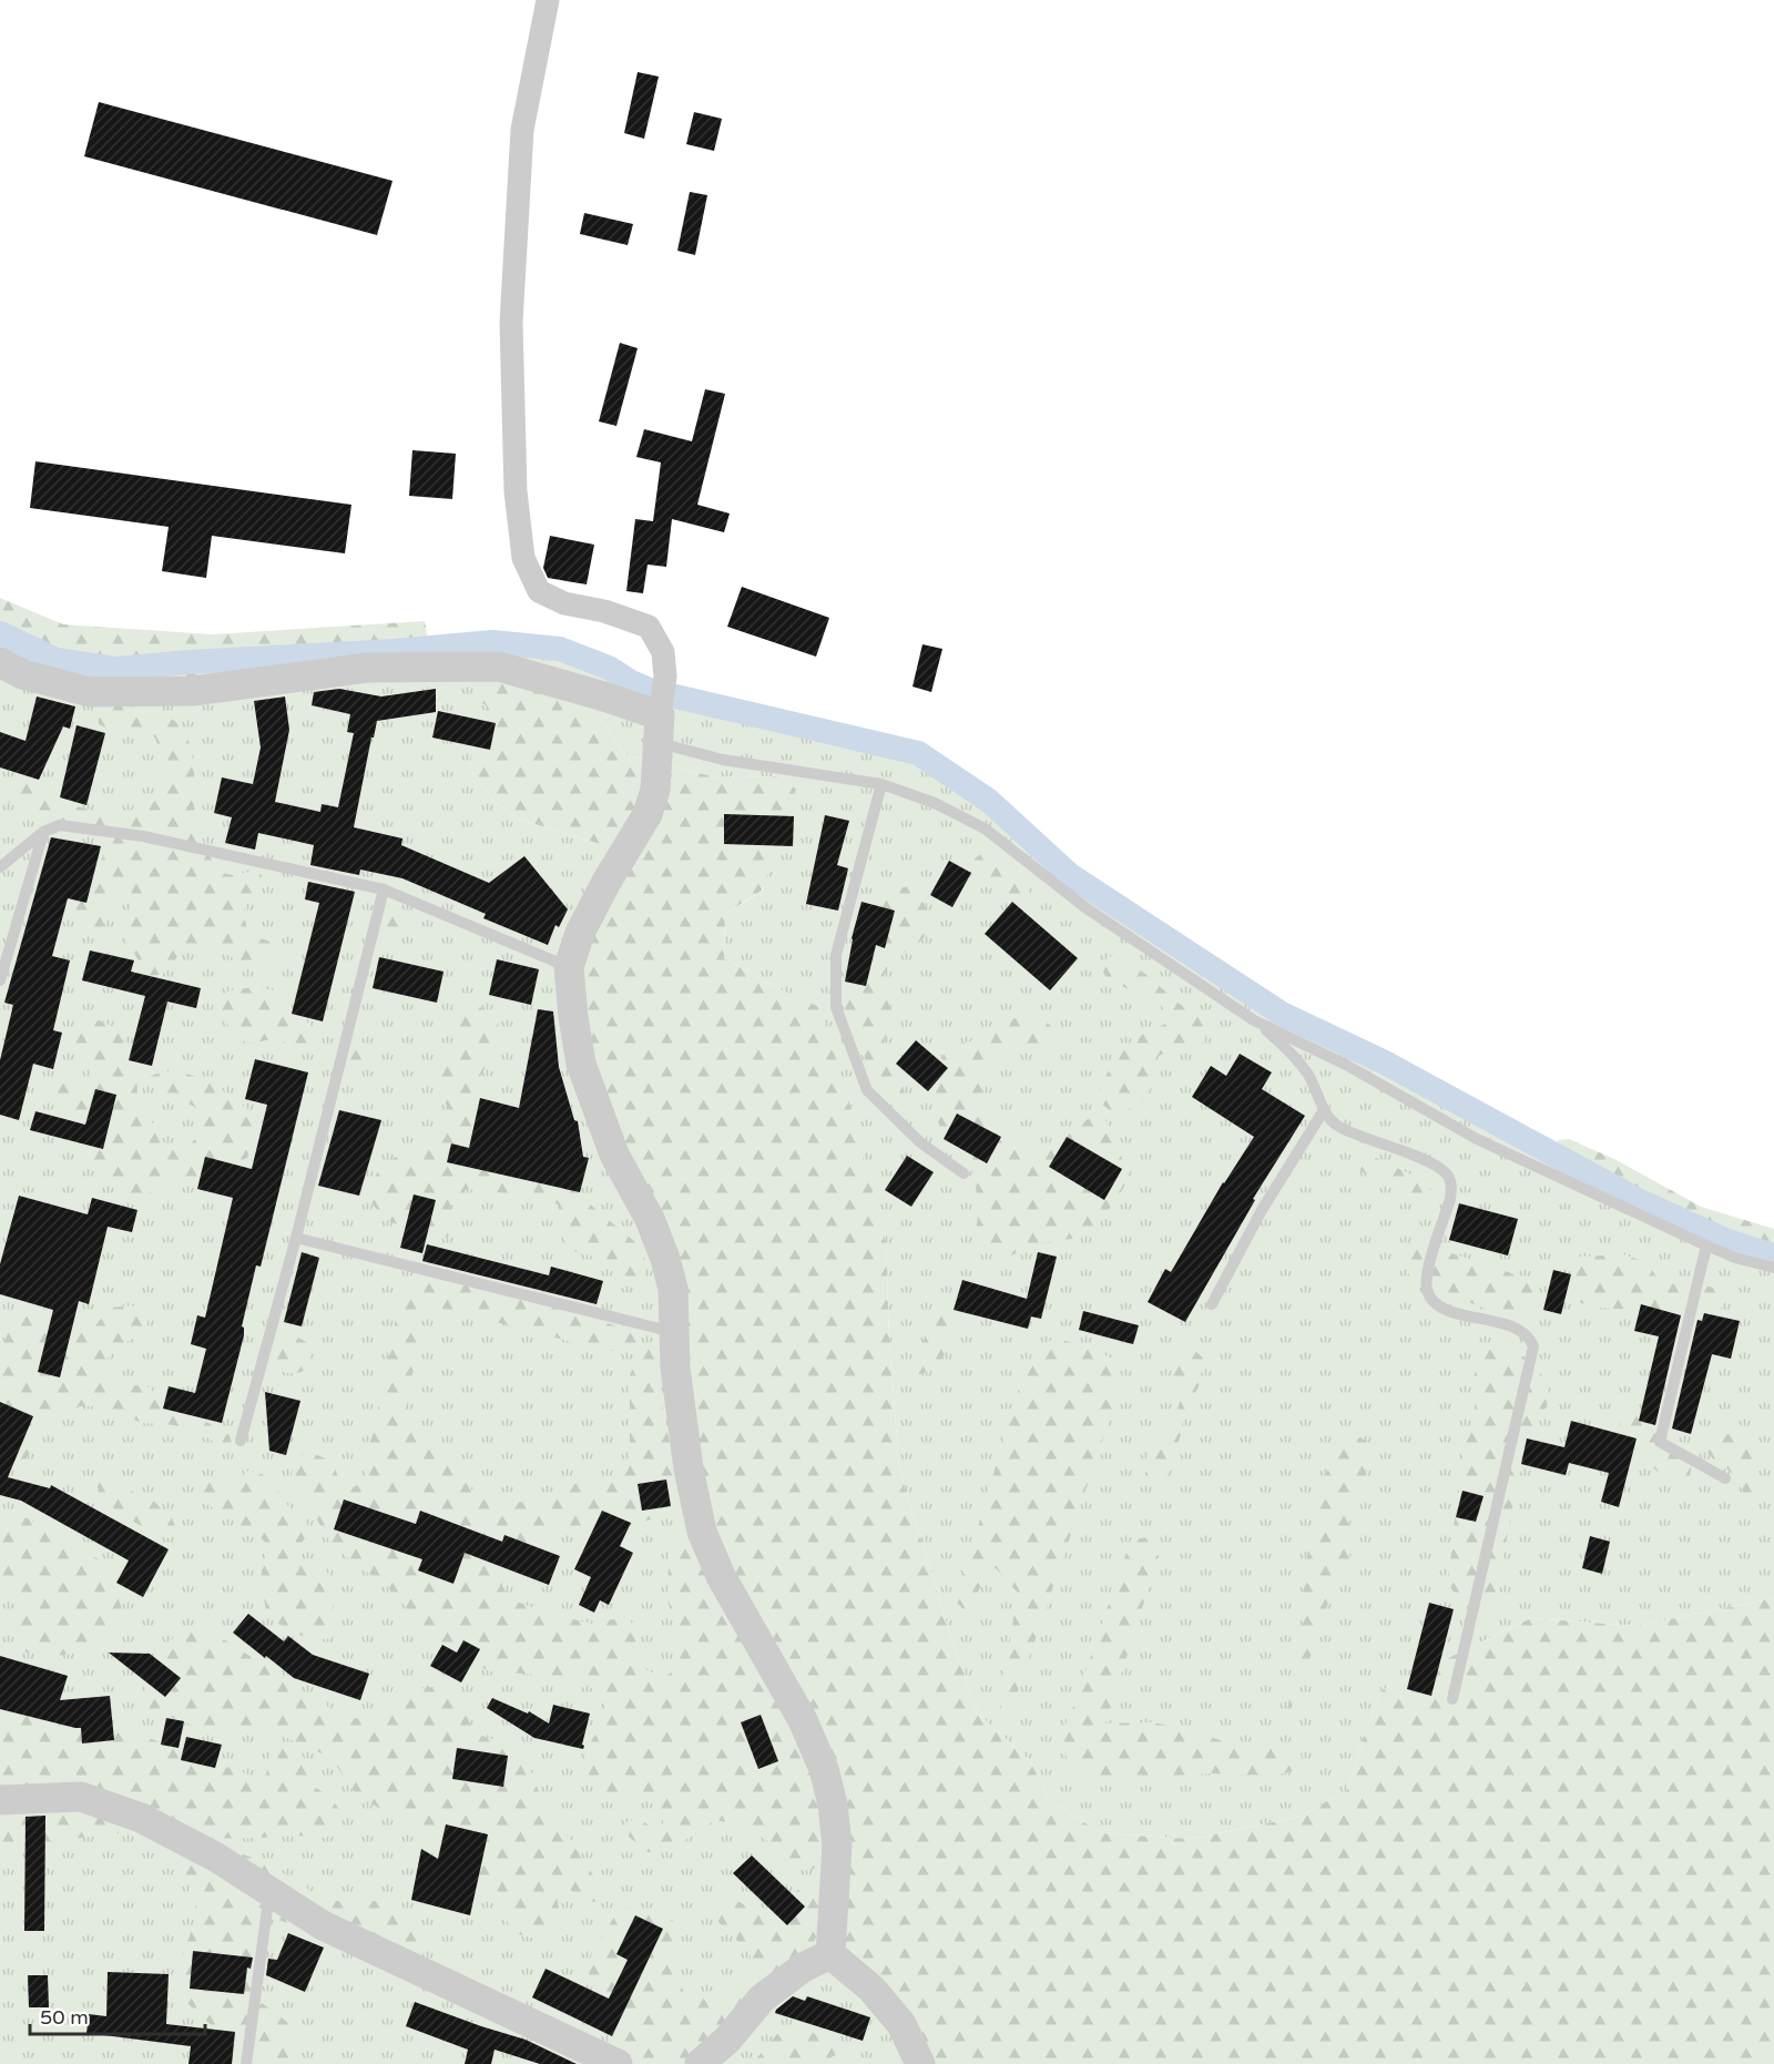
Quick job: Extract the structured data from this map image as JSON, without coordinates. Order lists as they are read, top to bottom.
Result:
{
  "scale_bar": "50 m"
}
